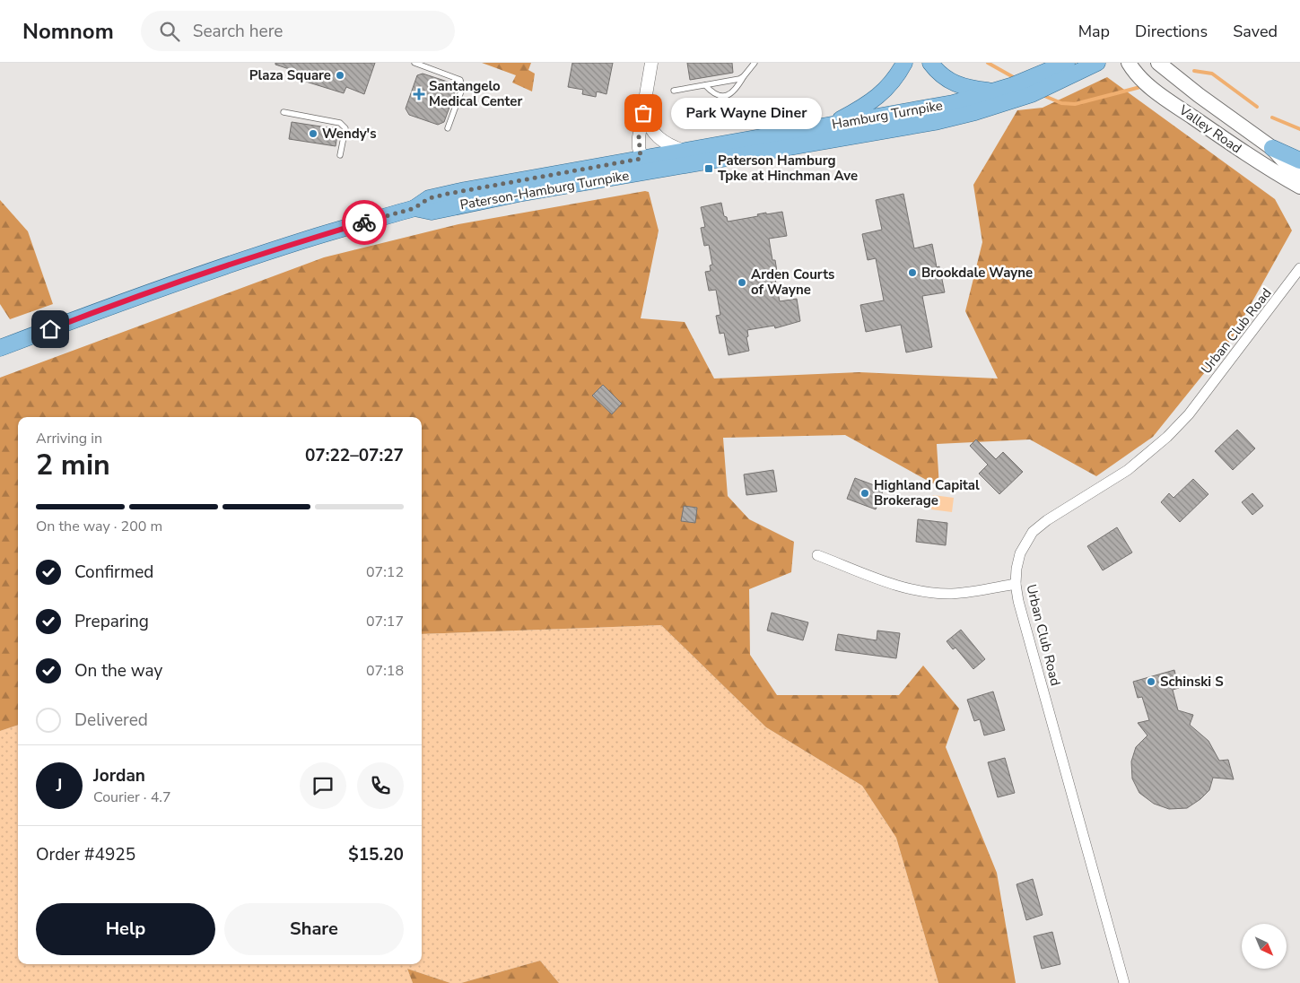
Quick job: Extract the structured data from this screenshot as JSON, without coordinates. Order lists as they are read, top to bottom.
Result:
{
  "streets": {
    "main road": ["Hamburg Turnpike", "Valley Road", "Paterson-Hamburg Turnpike"],
    "street": ["Urban Club Road"]
  },
  "crossings": [
    ["Hamburg Turnpike", "Paterson-Hamburg Turnpike"]
  ],
  "places": {
    "other": [
      "Plaza Square",
      "Park Wayne Diner",
      "Wendy's",
      "Brookdale Wayne",
      "Arden Courts of Wayne",
      "Highland Capital Brokerage",
      "Schinski S"
    ],
    "health": ["Santangelo Medical Center"],
    "transit": ["Paterson Hamburg Tpke at Hinchman Ave"]
  },
  "north": "bottom right",
  "page": {
    "header": "Nomnom",
    "search": "Search here",
    "nav": ["Map", "Directions", "Saved"],
    "bubble": "Park Wayne Diner",
    "heading": ["2 min", "Arriving in", "07:22–07:27"],
    "panel": [
      "Jordan",
      "Courier · 4.7",
      "Order #4925",
      "$15.20"
    ],
    "bar": "On the way · 200 m",
    "list": [
      ["Confirmed", "07:12"],
      ["Preparing", "07:17"],
      ["On the way", "07:18"],
      "Delivered"
    ],
    "round": "J",
    "buttons": ["Help", "Share"]
  }
}
